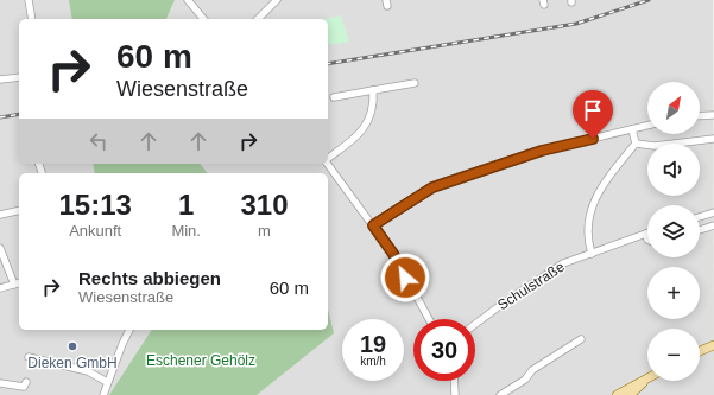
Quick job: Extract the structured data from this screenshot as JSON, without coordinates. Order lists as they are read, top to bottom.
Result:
{
  "streets": {
    "street": ["Schulstraße"]
  },
  "parks": ["Eschener Gehölz"],
  "places": ["Dieken GmbH"],
  "north": "top right",
  "page": {
    "turn": ["60 m", "Wiesenstraße"],
    "map_buttons": ["+", "−"],
    "eta": [
      "15:13",
      "Ankunft",
      "1",
      "Min.",
      "310",
      "m"
    ],
    "list": [
      {
        "name": "Rechts abbiegen",
        "note": "Wiesenstraße",
        "value": "60 m"
      }
    ],
    "speed": "19 km/h",
    "limit": "30"
  }
}
